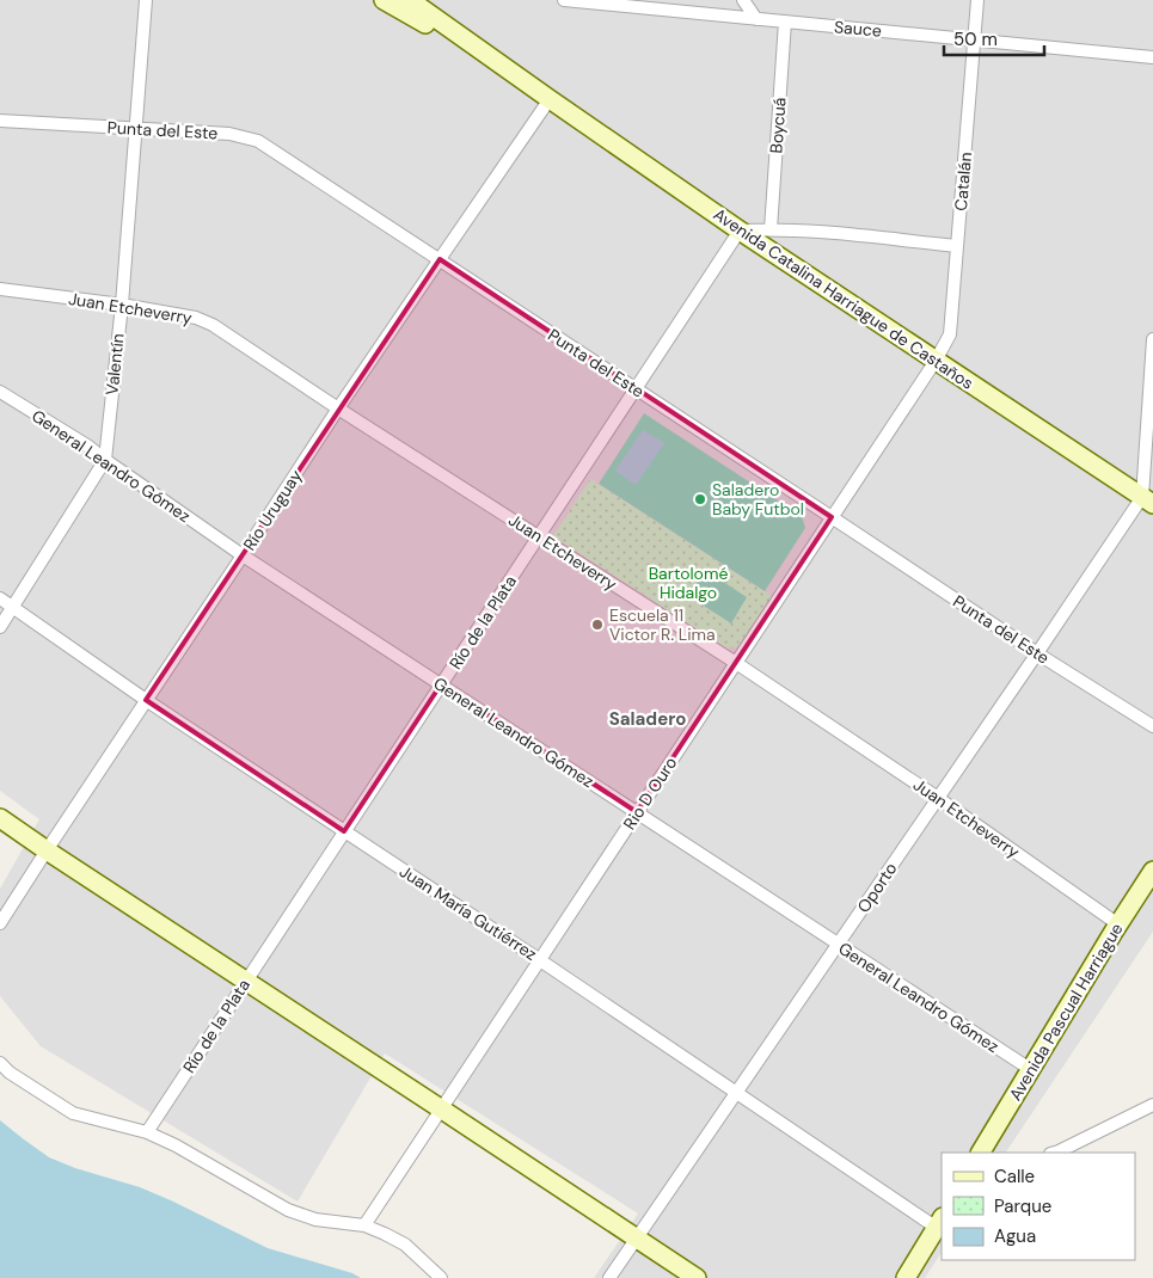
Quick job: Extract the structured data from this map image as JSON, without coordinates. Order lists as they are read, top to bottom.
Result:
{
  "streets": {
    "street": [
      "Sauce",
      "Boycuá",
      "Punta del Este",
      "Catalán",
      "Avenida Catalina Harriague de Castaños",
      "Juan Etcheverry",
      "Valentín",
      "General Leandro Gómez",
      "Río Uruguay",
      "Río de la Plata",
      "Rio D Ouro",
      "Oporto",
      "Juan María Gutiérrez",
      "Avenida Pascual Harriague"
    ]
  },
  "crossings": [
    ["Sauce", "Boycuá"],
    ["Sauce", "Catalán"],
    ["Punta del Este", "Valentín"],
    ["Punta del Este", "Río Uruguay"],
    ["Punta del Este", "Río de la Plata"],
    ["Punta del Este", "Rio D Ouro"],
    ["Punta del Este", "Oporto"],
    ["Catalán", "Avenida Catalina Harriague de Castaños"],
    ["Catalán", "Rio D Ouro"],
    ["Avenida Catalina Harriague de Castaños", "Río Uruguay"],
    ["Avenida Catalina Harriague de Castaños", "Río de la Plata"],
    ["Avenida Catalina Harriague de Castaños", "Rio D Ouro"],
    ["Avenida Catalina Harriague de Castaños", "Oporto"],
    ["Juan Etcheverry", "Valentín"],
    ["Juan Etcheverry", "Río Uruguay"],
    ["Juan Etcheverry", "Río de la Plata"],
    ["Juan Etcheverry", "Rio D Ouro"],
    ["Juan Etcheverry", "Oporto"],
    ["Juan Etcheverry", "Avenida Pascual Harriague"],
    ["Valentín", "General Leandro Gómez"],
    ["Valentín", "Juan María Gutiérrez"],
    ["General Leandro Gómez", "Río Uruguay"],
    ["General Leandro Gómez", "Río de la Plata"],
    ["General Leandro Gómez", "Rio D Ouro"],
    ["General Leandro Gómez", "Oporto"],
    ["General Leandro Gómez", "Avenida Pascual Harriague"],
    ["Río Uruguay", "Juan María Gutiérrez"],
    ["Río de la Plata", "Juan María Gutiérrez"],
    ["Rio D Ouro", "Juan María Gutiérrez"],
    ["Oporto", "Juan María Gutiérrez"]
  ],
  "districts": ["Saladero"],
  "parks": ["Bartolomé Hidalgo"],
  "places": ["Saladero Baby Futbol", "Escuela 11 Victor R. Lima"],
  "legend": ["Calle", "Parque", "Agua"],
  "scale_bar": "50 m"
}
